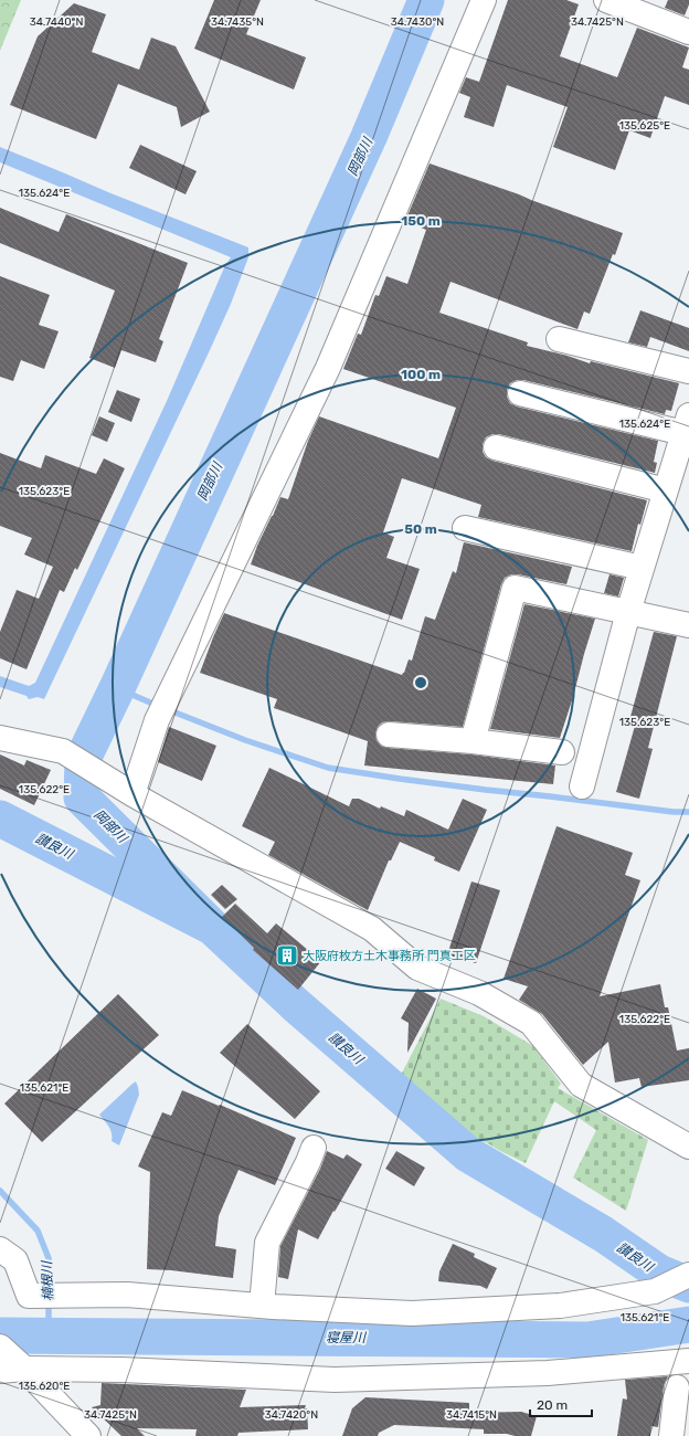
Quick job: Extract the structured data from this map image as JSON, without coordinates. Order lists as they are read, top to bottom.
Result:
{
  "water": [
    "岡部川",
    "讃良川",
    "楠根川",
    "寝屋川"
  ],
  "places": {
    "building": ["大阪府枚方土木事務所 門真工区"]
  },
  "scale_bar": "20 m",
  "coordinates": [
    "34.7440°N",
    "34.7435°N",
    "34.7430°N",
    "34.7425°N",
    "135.625°E",
    "135.624°E",
    "135.623°E",
    "135.622°E",
    "135.621°E",
    "135.620°E",
    "34.7420°N",
    "34.7415°N"
  ],
  "rings": ["150 m", "100 m", "50 m"]
}
